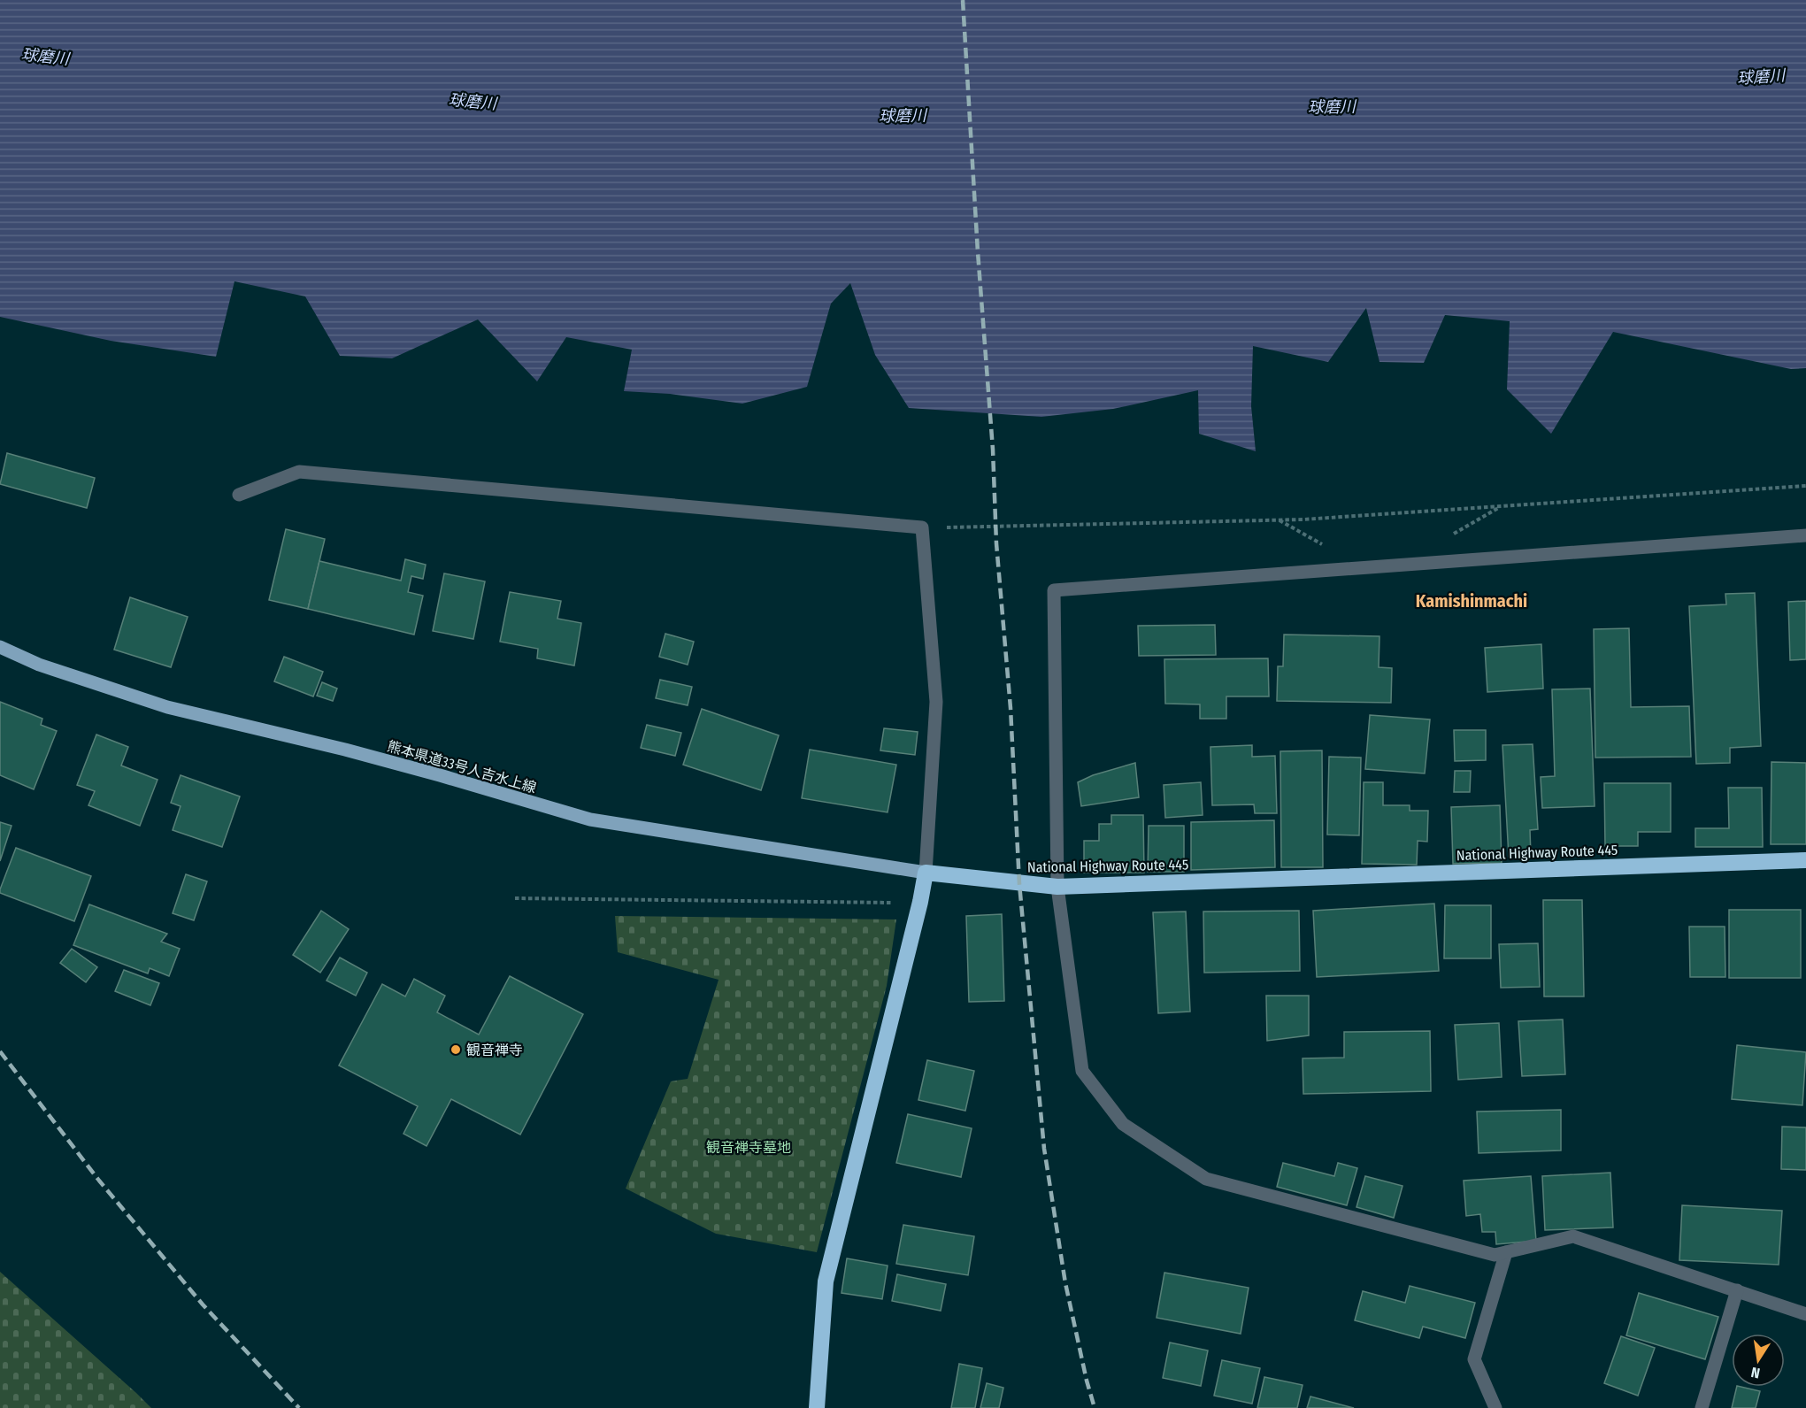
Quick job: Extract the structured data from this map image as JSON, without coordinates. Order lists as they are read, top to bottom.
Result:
{
  "streets": {
    "highway": ["National Highway Route 445"],
    "main road": ["熊本県道33号人吉水上線"]
  },
  "crossings": [
    ["熊本県道33号人吉水上線", "National Highway Route 445"]
  ],
  "districts": ["Kamishinmachi"],
  "water": ["球磨川"],
  "parks": ["観音禅寺墓地"],
  "places": ["観音禅寺"],
  "north": "bottom"
}
